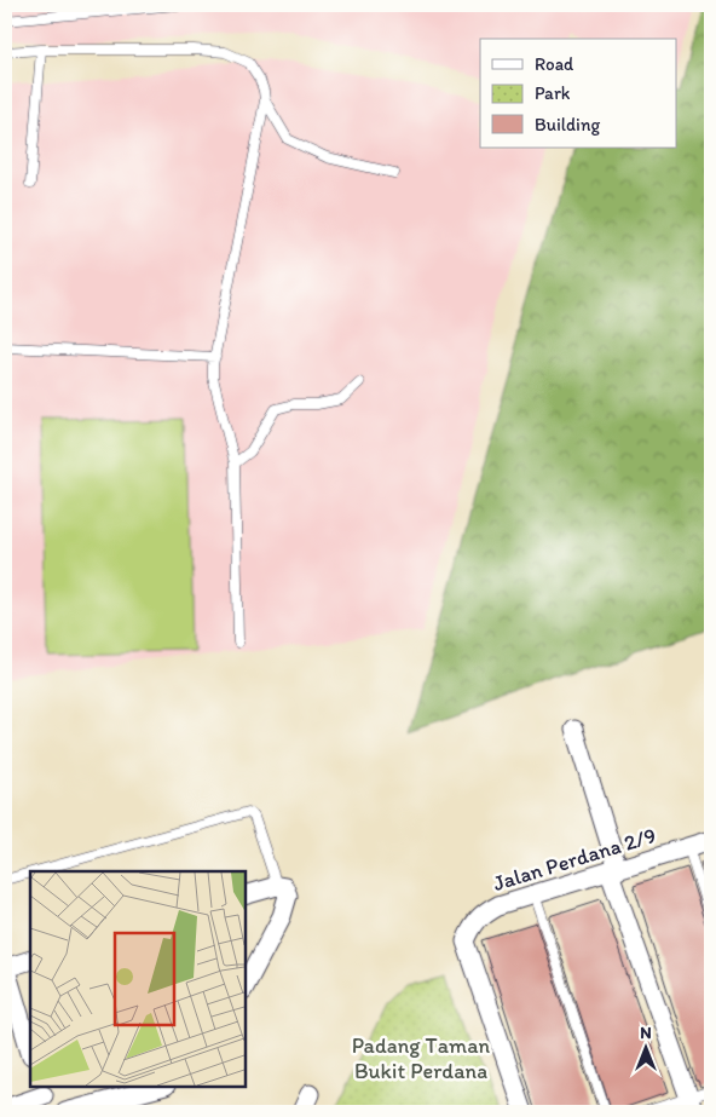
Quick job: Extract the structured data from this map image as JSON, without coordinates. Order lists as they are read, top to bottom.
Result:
{
  "streets": {
    "street": ["Jalan Perdana 2/9"]
  },
  "parks": ["Padang Taman Bukit Perdana"],
  "legend": ["Road", "Park", "Building"],
  "north": "top"
}
